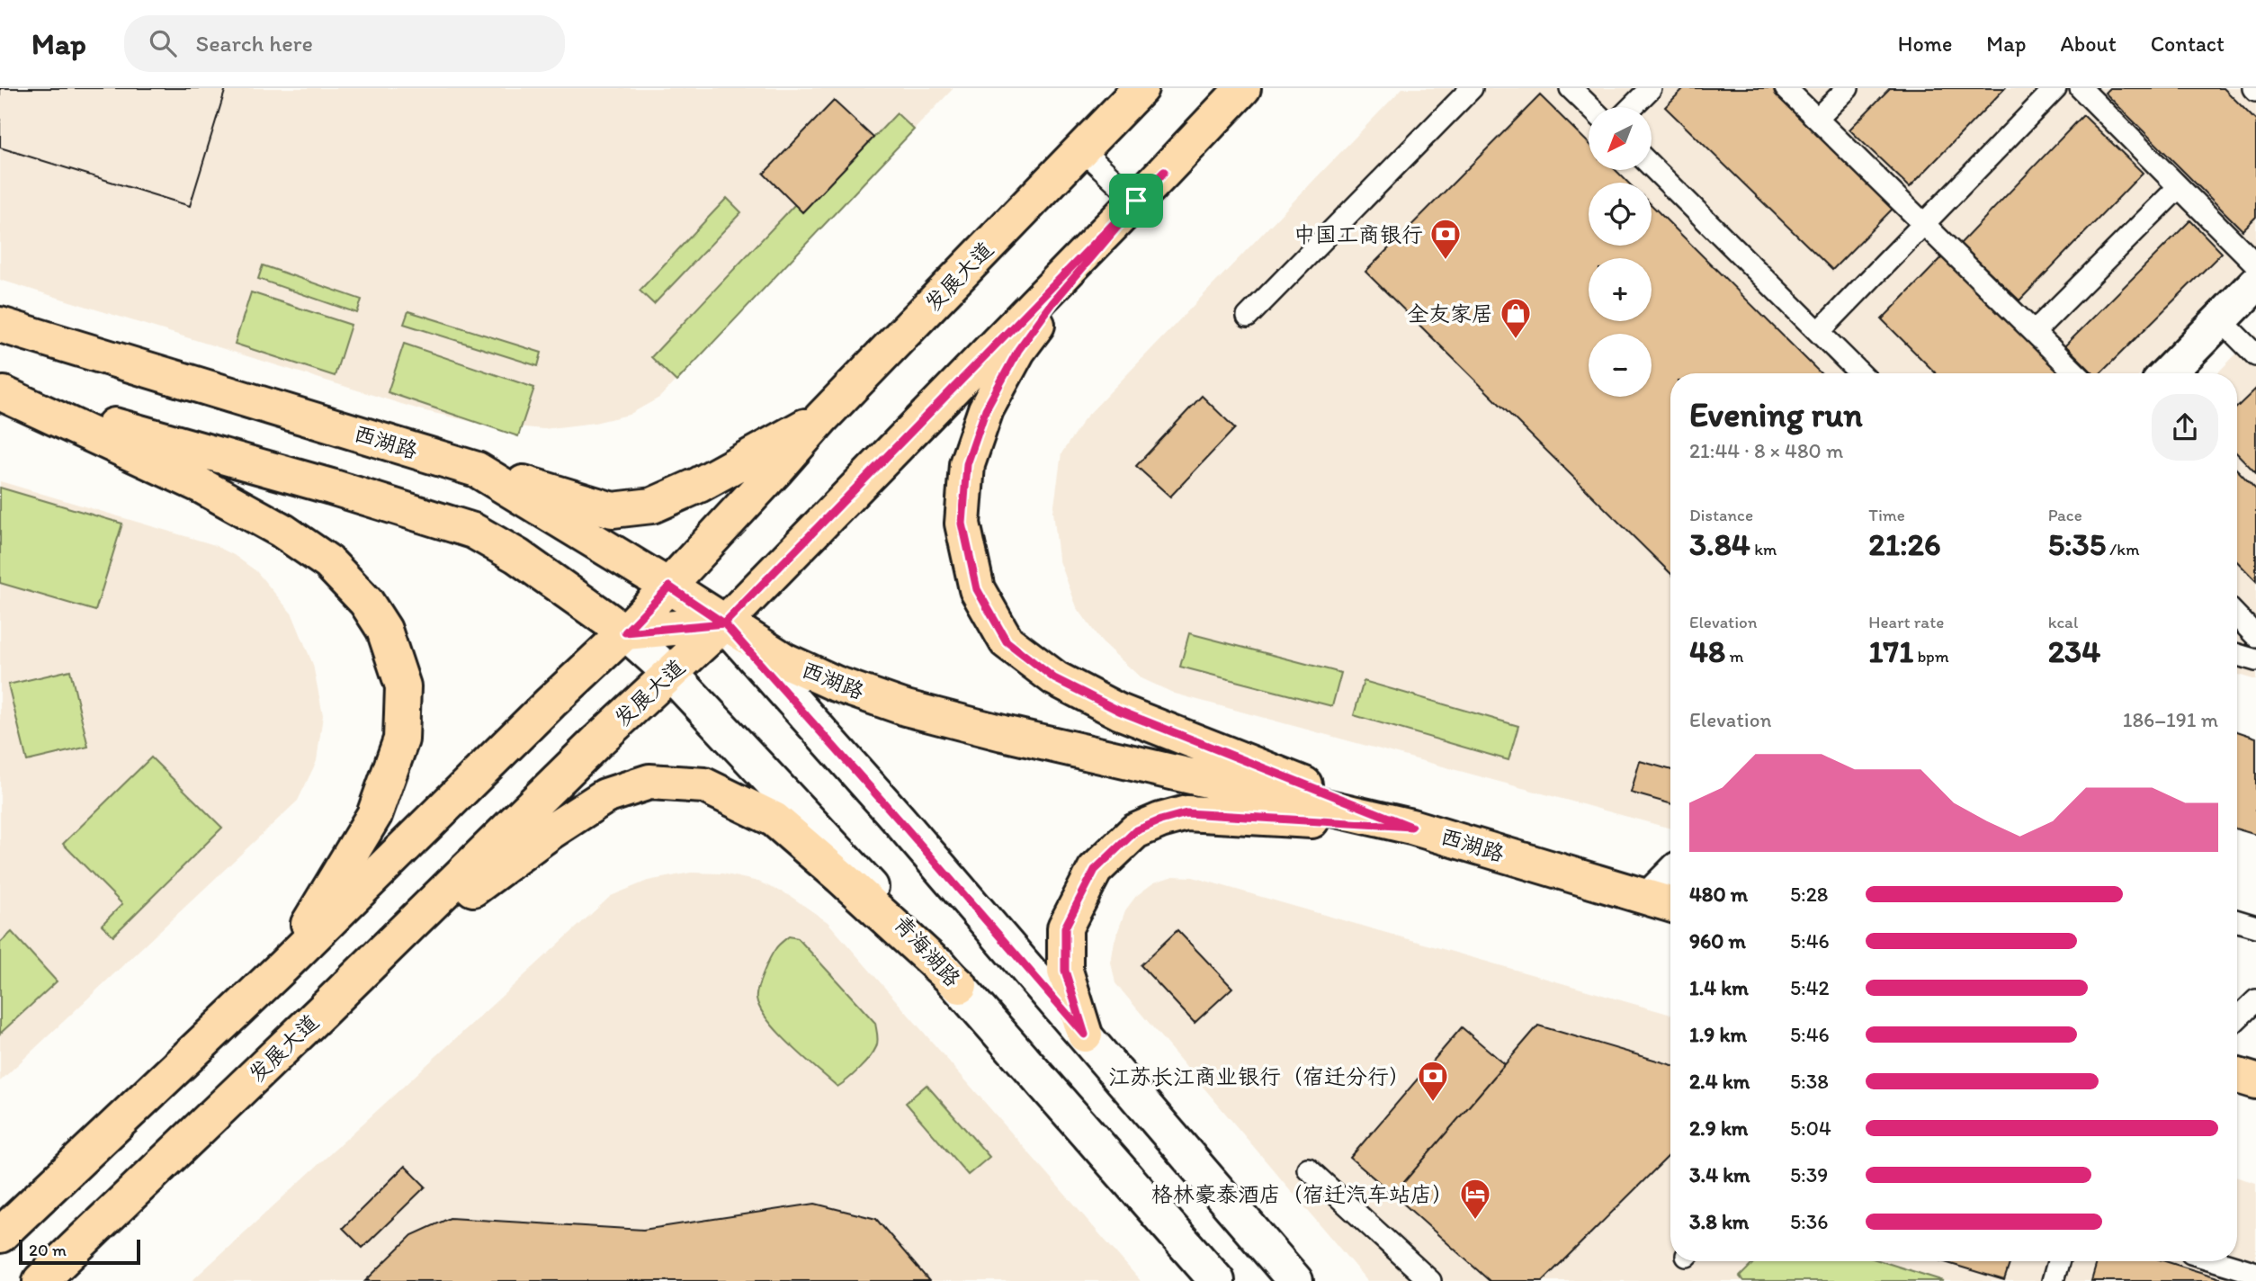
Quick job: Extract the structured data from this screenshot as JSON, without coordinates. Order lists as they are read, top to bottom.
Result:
{
  "streets": {
    "main road": ["发展大道", "西湖路", "青海湖路"]
  },
  "crossings": [
    ["发展大道", "西湖路"],
    ["发展大道", "青海湖路"]
  ],
  "places": {
    "bank": ["中国工商银行", "江苏长江商业银行（宿迁分行）"],
    "shop": ["全友家居"],
    "hotel": ["格林豪泰酒店（宿迁汽车站店）"]
  },
  "scale_bar": "20 m",
  "north": "bottom left",
  "page": {
    "header": "Map",
    "search": "Search here",
    "nav": [
      "Home",
      "Map",
      "About",
      "Contact"
    ],
    "map_buttons": ["+", "−"],
    "heading": ["Evening run", "21:44 · 8 × 480 m"],
    "stats": [
      ["Distance", "3.84 km"],
      ["Time", "21:26"],
      ["Pace", "5:35 /km"],
      ["Elevation", "48 m"],
      ["Heart rate", "171 bpm"],
      ["kcal", "234"]
    ],
    "chart": ["Elevation", "186–191 m"],
    "list": [
      {
        "name": "480 m",
        "note": "5:28"
      },
      {
        "name": "960 m",
        "note": "5:46"
      },
      {
        "name": "1.4 km",
        "note": "5:42"
      },
      {
        "name": "1.9 km",
        "note": "5:46"
      },
      {
        "name": "2.4 km",
        "note": "5:38"
      },
      {
        "name": "2.9 km",
        "note": "5:04"
      },
      {
        "name": "3.4 km",
        "note": "5:39"
      },
      {
        "name": "3.8 km",
        "note": "5:36"
      }
    ],
    "scale": "20 m"
  }
}
